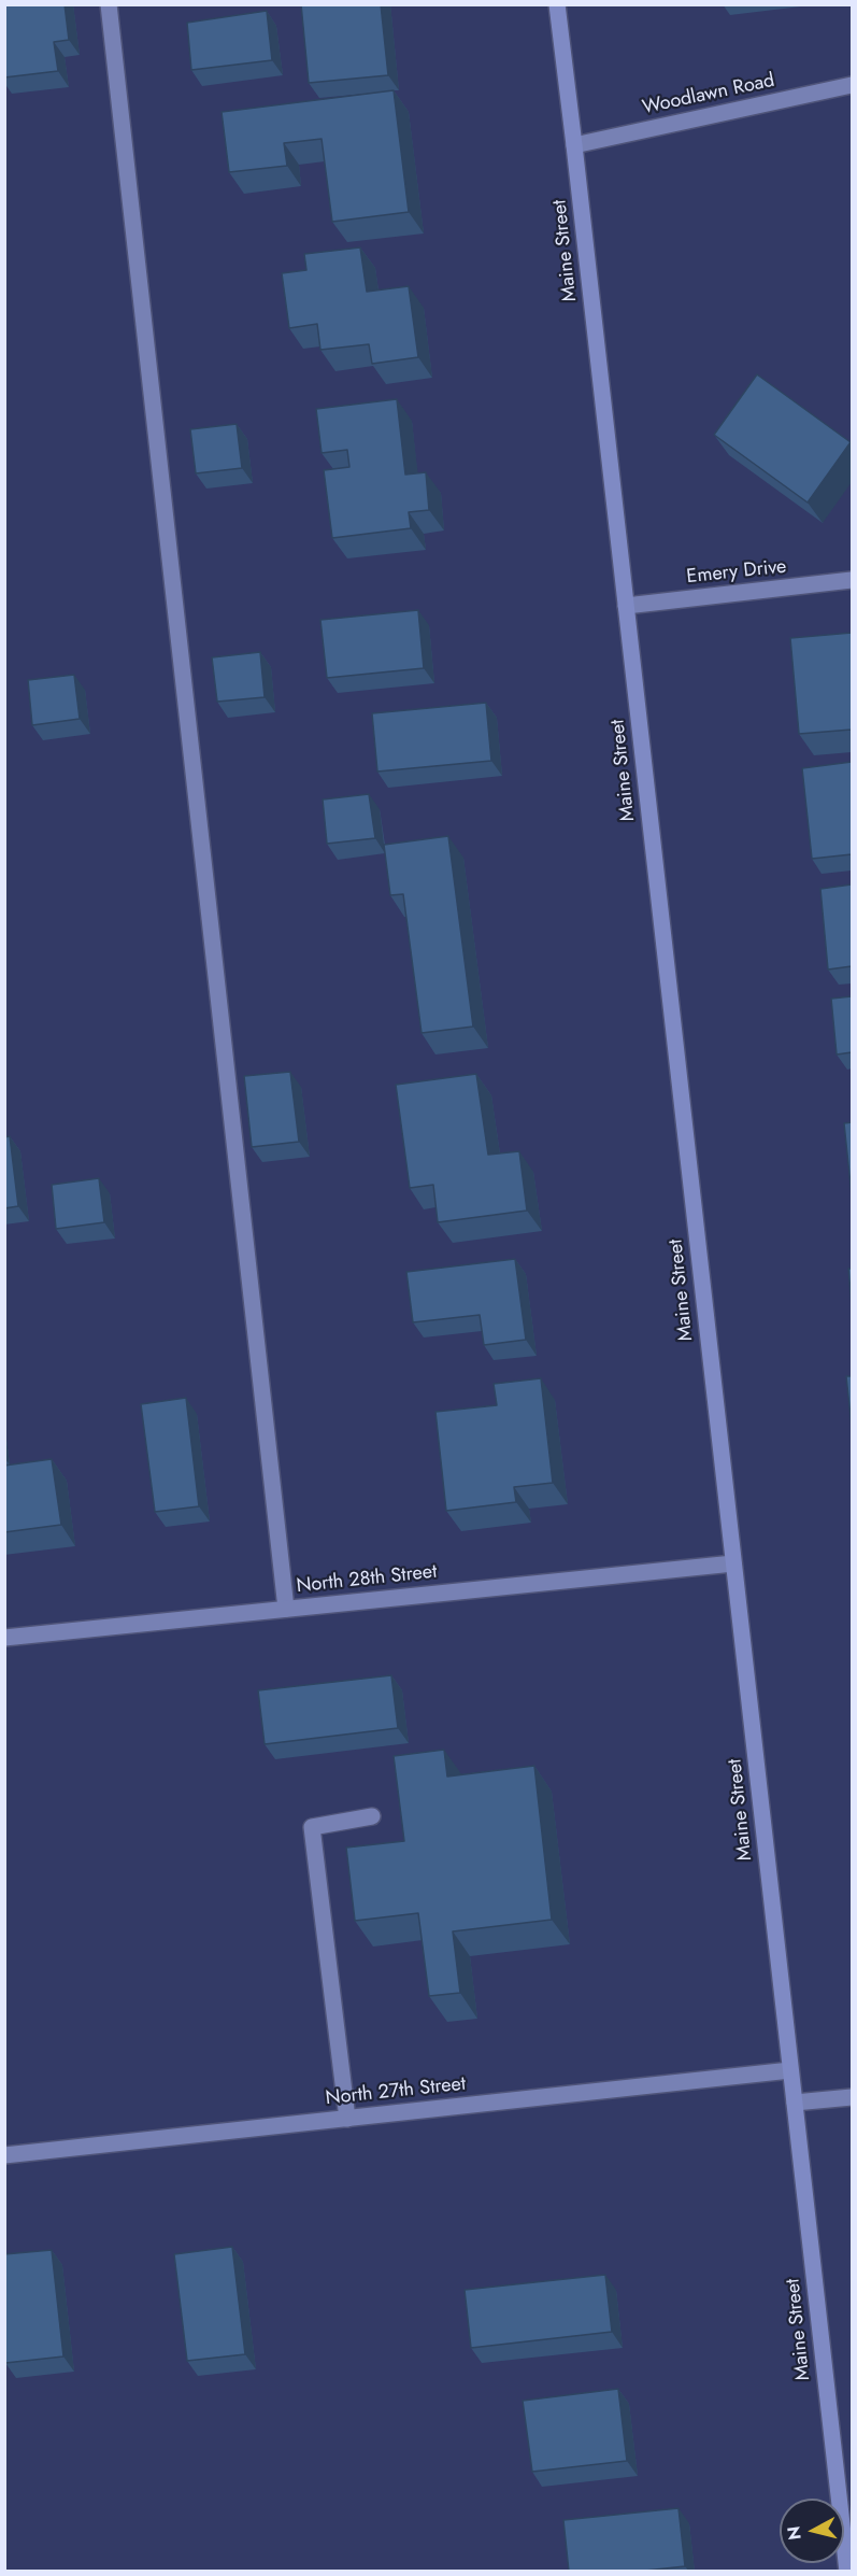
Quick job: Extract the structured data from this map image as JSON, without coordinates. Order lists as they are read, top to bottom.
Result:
{
  "streets": {
    "street": [
      "Woodlawn Road",
      "Maine Street",
      "Emery Drive",
      "North 28th Street",
      "North 27th Street"
    ]
  },
  "crossings": [
    ["Woodlawn Road", "Maine Street"],
    ["Maine Street", "Emery Drive"],
    ["Maine Street", "North 28th Street"],
    ["Maine Street", "North 27th Street"]
  ],
  "north": "left"
}
